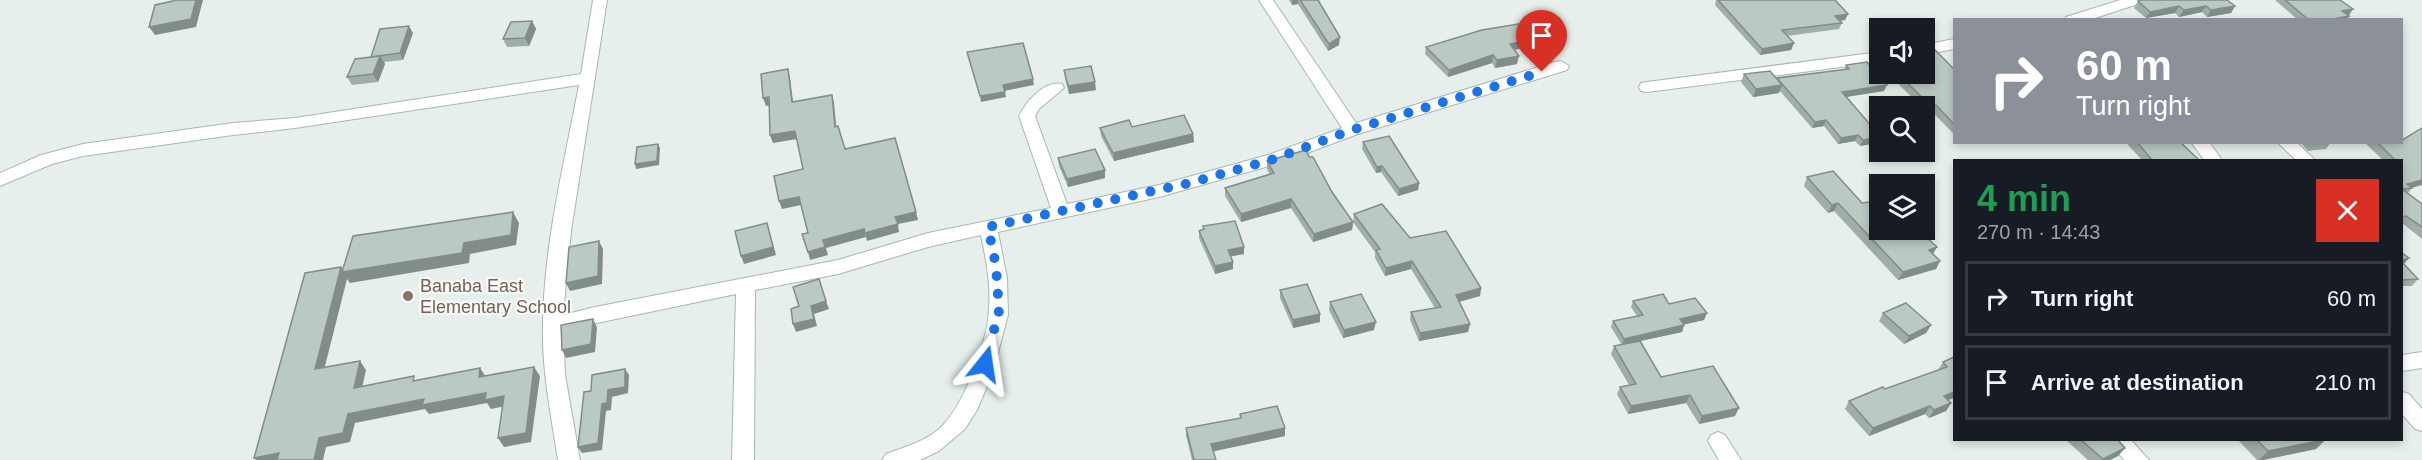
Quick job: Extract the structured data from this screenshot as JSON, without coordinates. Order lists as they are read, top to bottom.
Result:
{
  "places": ["Banaba East Elementary School"],
  "page": {
    "turn": ["60 m", "Turn right"],
    "heading": ["4 min", "270 m · 14:43"],
    "list": [
      {
        "name": "Turn right",
        "value": "60 m"
      },
      {
        "name": "Arrive at destination",
        "value": "210 m"
      }
    ]
  }
}
